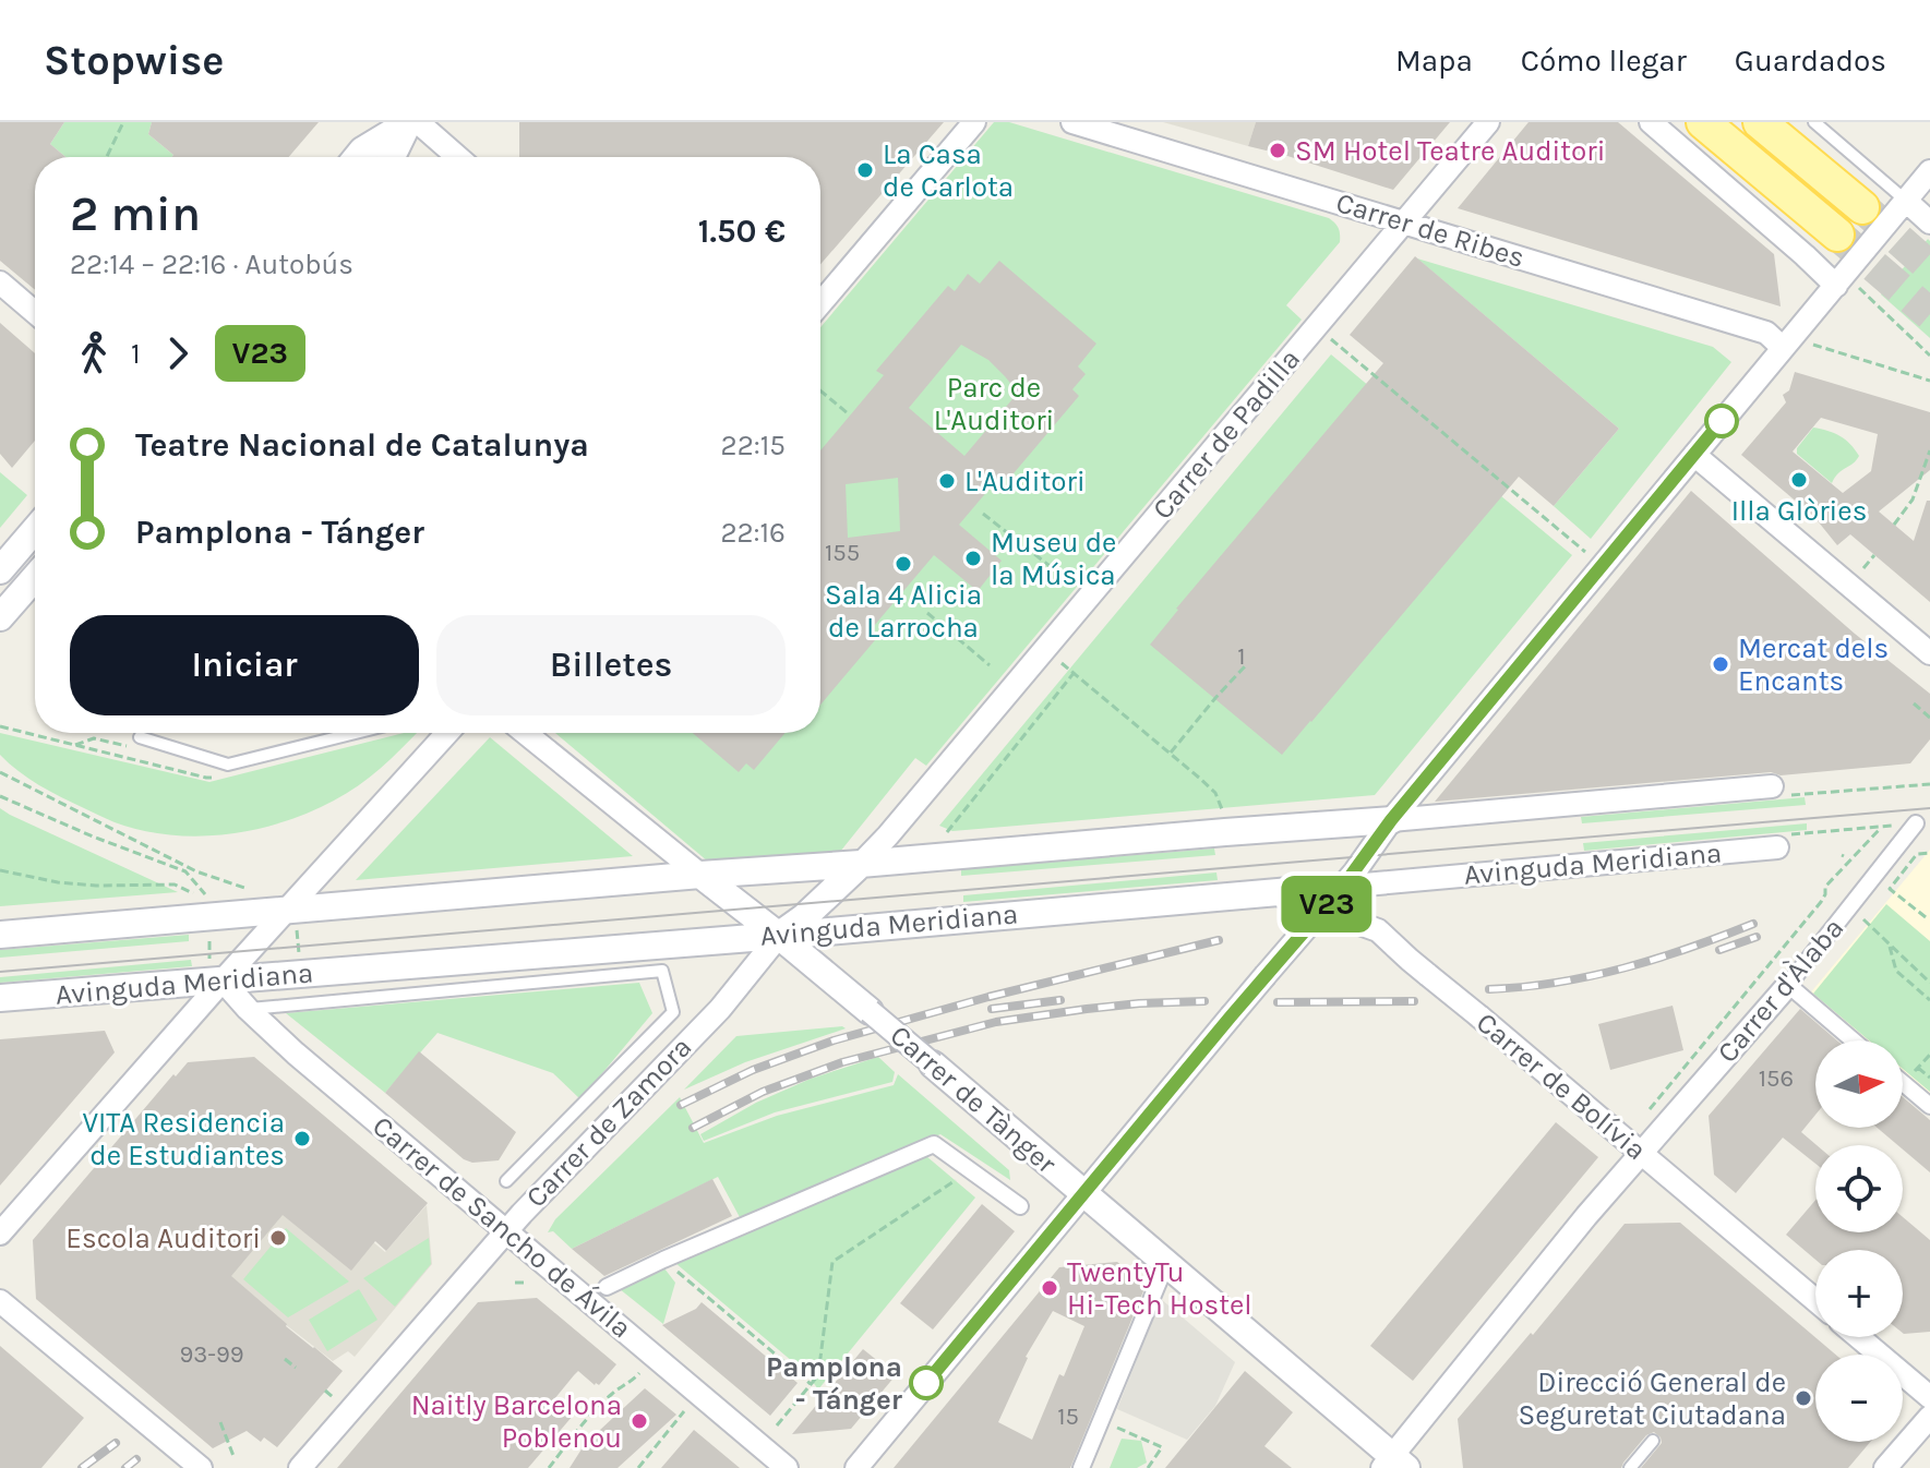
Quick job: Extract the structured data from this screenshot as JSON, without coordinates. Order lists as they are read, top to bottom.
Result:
{
  "streets": {
    "street": [
      "Carrer de Ribes",
      "Carrer de Padilla",
      "Avinguda Meridiana",
      "Carrer d'Àlaba",
      "Carrer de Bolívia",
      "Carrer de Tànger",
      "Carrer de Zamora",
      "Carrer de Sancho de Ávila"
    ]
  },
  "crossings": [
    ["Carrer de Ribes", "Carrer de Padilla"],
    ["Avinguda Meridiana", "Carrer d'Àlaba"],
    ["Avinguda Meridiana", "Carrer de Bolívia"],
    ["Avinguda Meridiana", "Carrer de Tànger"],
    ["Avinguda Meridiana", "Carrer de Zamora"],
    ["Avinguda Meridiana", "Carrer de Sancho de Ávila"],
    ["Carrer d'Àlaba", "Carrer de Bolívia"],
    ["Carrer d'Àlaba", "Carrer de Tànger"],
    ["Carrer de Tànger", "Carrer de Zamora"],
    ["Carrer de Zamora", "Carrer de Sancho de Ávila"]
  ],
  "parks": ["Parc de L'Auditori"],
  "places": [
    "SM Hotel Teatre Auditori",
    "La Casa de Carlota",
    "Illa Glòries",
    "L'Auditori",
    "Museu de la Música",
    "Sala 4 Alicia de Larrocha",
    "Mercat dels Encants",
    "VITA Residencia de Estudiantes",
    "Escola Auditori",
    "TwentyTu Hi-Tech Hostel",
    "Pamplona - Tánger",
    "Direcció General de Seguretat Ciutadana",
    "Naitly Barcelona Poblenou"
  ],
  "lines": ["bus line V23"],
  "house_numbers": [
    "155",
    "1",
    "156",
    "93-99",
    "15"
  ],
  "north": "right",
  "page": {
    "header": "Stopwise",
    "nav": ["Mapa", "Cómo llegar", "Guardados"],
    "on_map": "V23",
    "heading": ["2 min", "22:14 – 22:16 · Autobús", "1.50 €"],
    "legs": ["1", "V23"],
    "list": [
      {
        "name": "Teatre Nacional de Catalunya",
        "value": "22:15"
      },
      {
        "name": "Pamplona - Tánger",
        "value": "22:16"
      }
    ],
    "buttons": ["Iniciar", "Billetes"],
    "map_buttons": ["+", "−"]
  }
}
